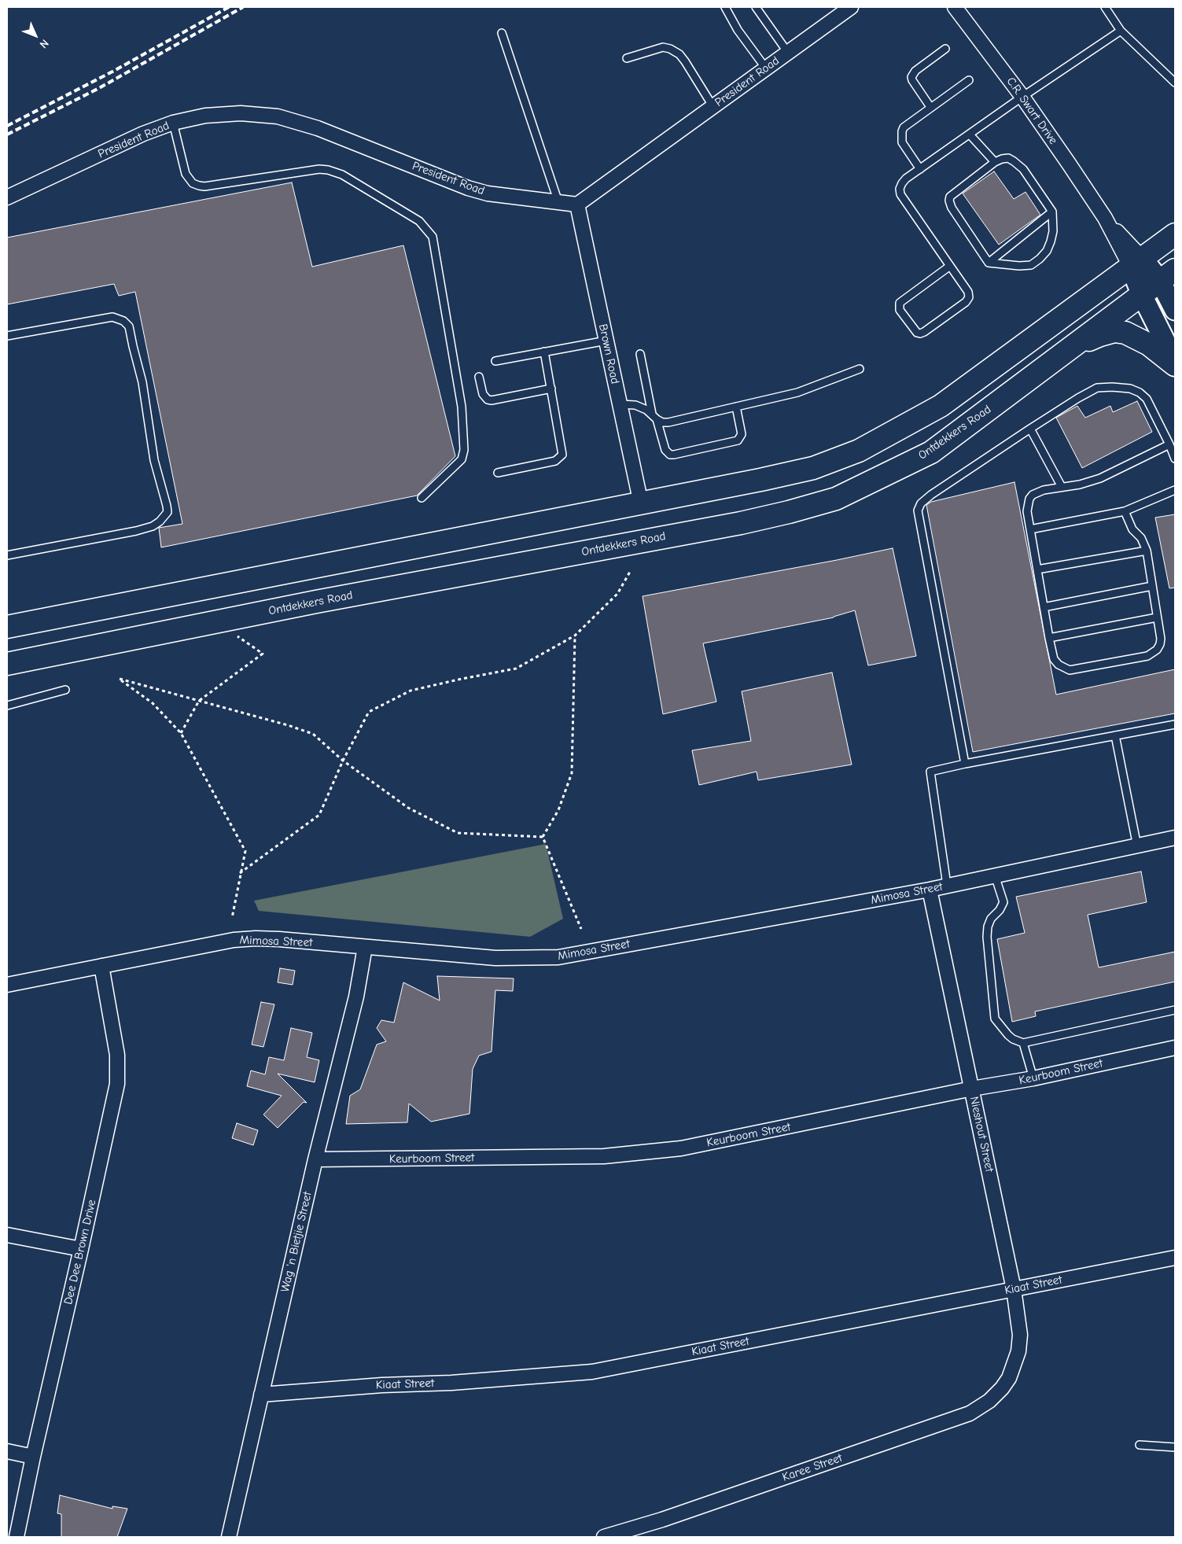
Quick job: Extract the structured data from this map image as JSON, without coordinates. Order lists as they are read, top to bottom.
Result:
{
  "streets": {
    "main road": ["C.R. Swart Drive", "Ontdekkers Road"],
    "street": [
      "President Road",
      "Brown Road",
      "Mimosa Street",
      "Keurboom Street",
      "Nieshout Street",
      "Wag 'n Bietjie Street",
      "Dee Dee Brown Drive",
      "Kiaat Street",
      "Karee Street"
    ]
  },
  "crossings": [
    ["President Road", "Brown Road"],
    ["C.R. Swart Drive", "Ontdekkers Road"],
    ["Mimosa Street", "Nieshout Street"],
    ["Mimosa Street", "Wag 'n Bietjie Street"],
    ["Mimosa Street", "Dee Dee Brown Drive"],
    ["Keurboom Street", "Nieshout Street"],
    ["Keurboom Street", "Wag 'n Bietjie Street"],
    ["Nieshout Street", "Kiaat Street"],
    ["Nieshout Street", "Karee Street"],
    ["Wag 'n Bietjie Street", "Kiaat Street"]
  ],
  "north": "bottom right"
}
